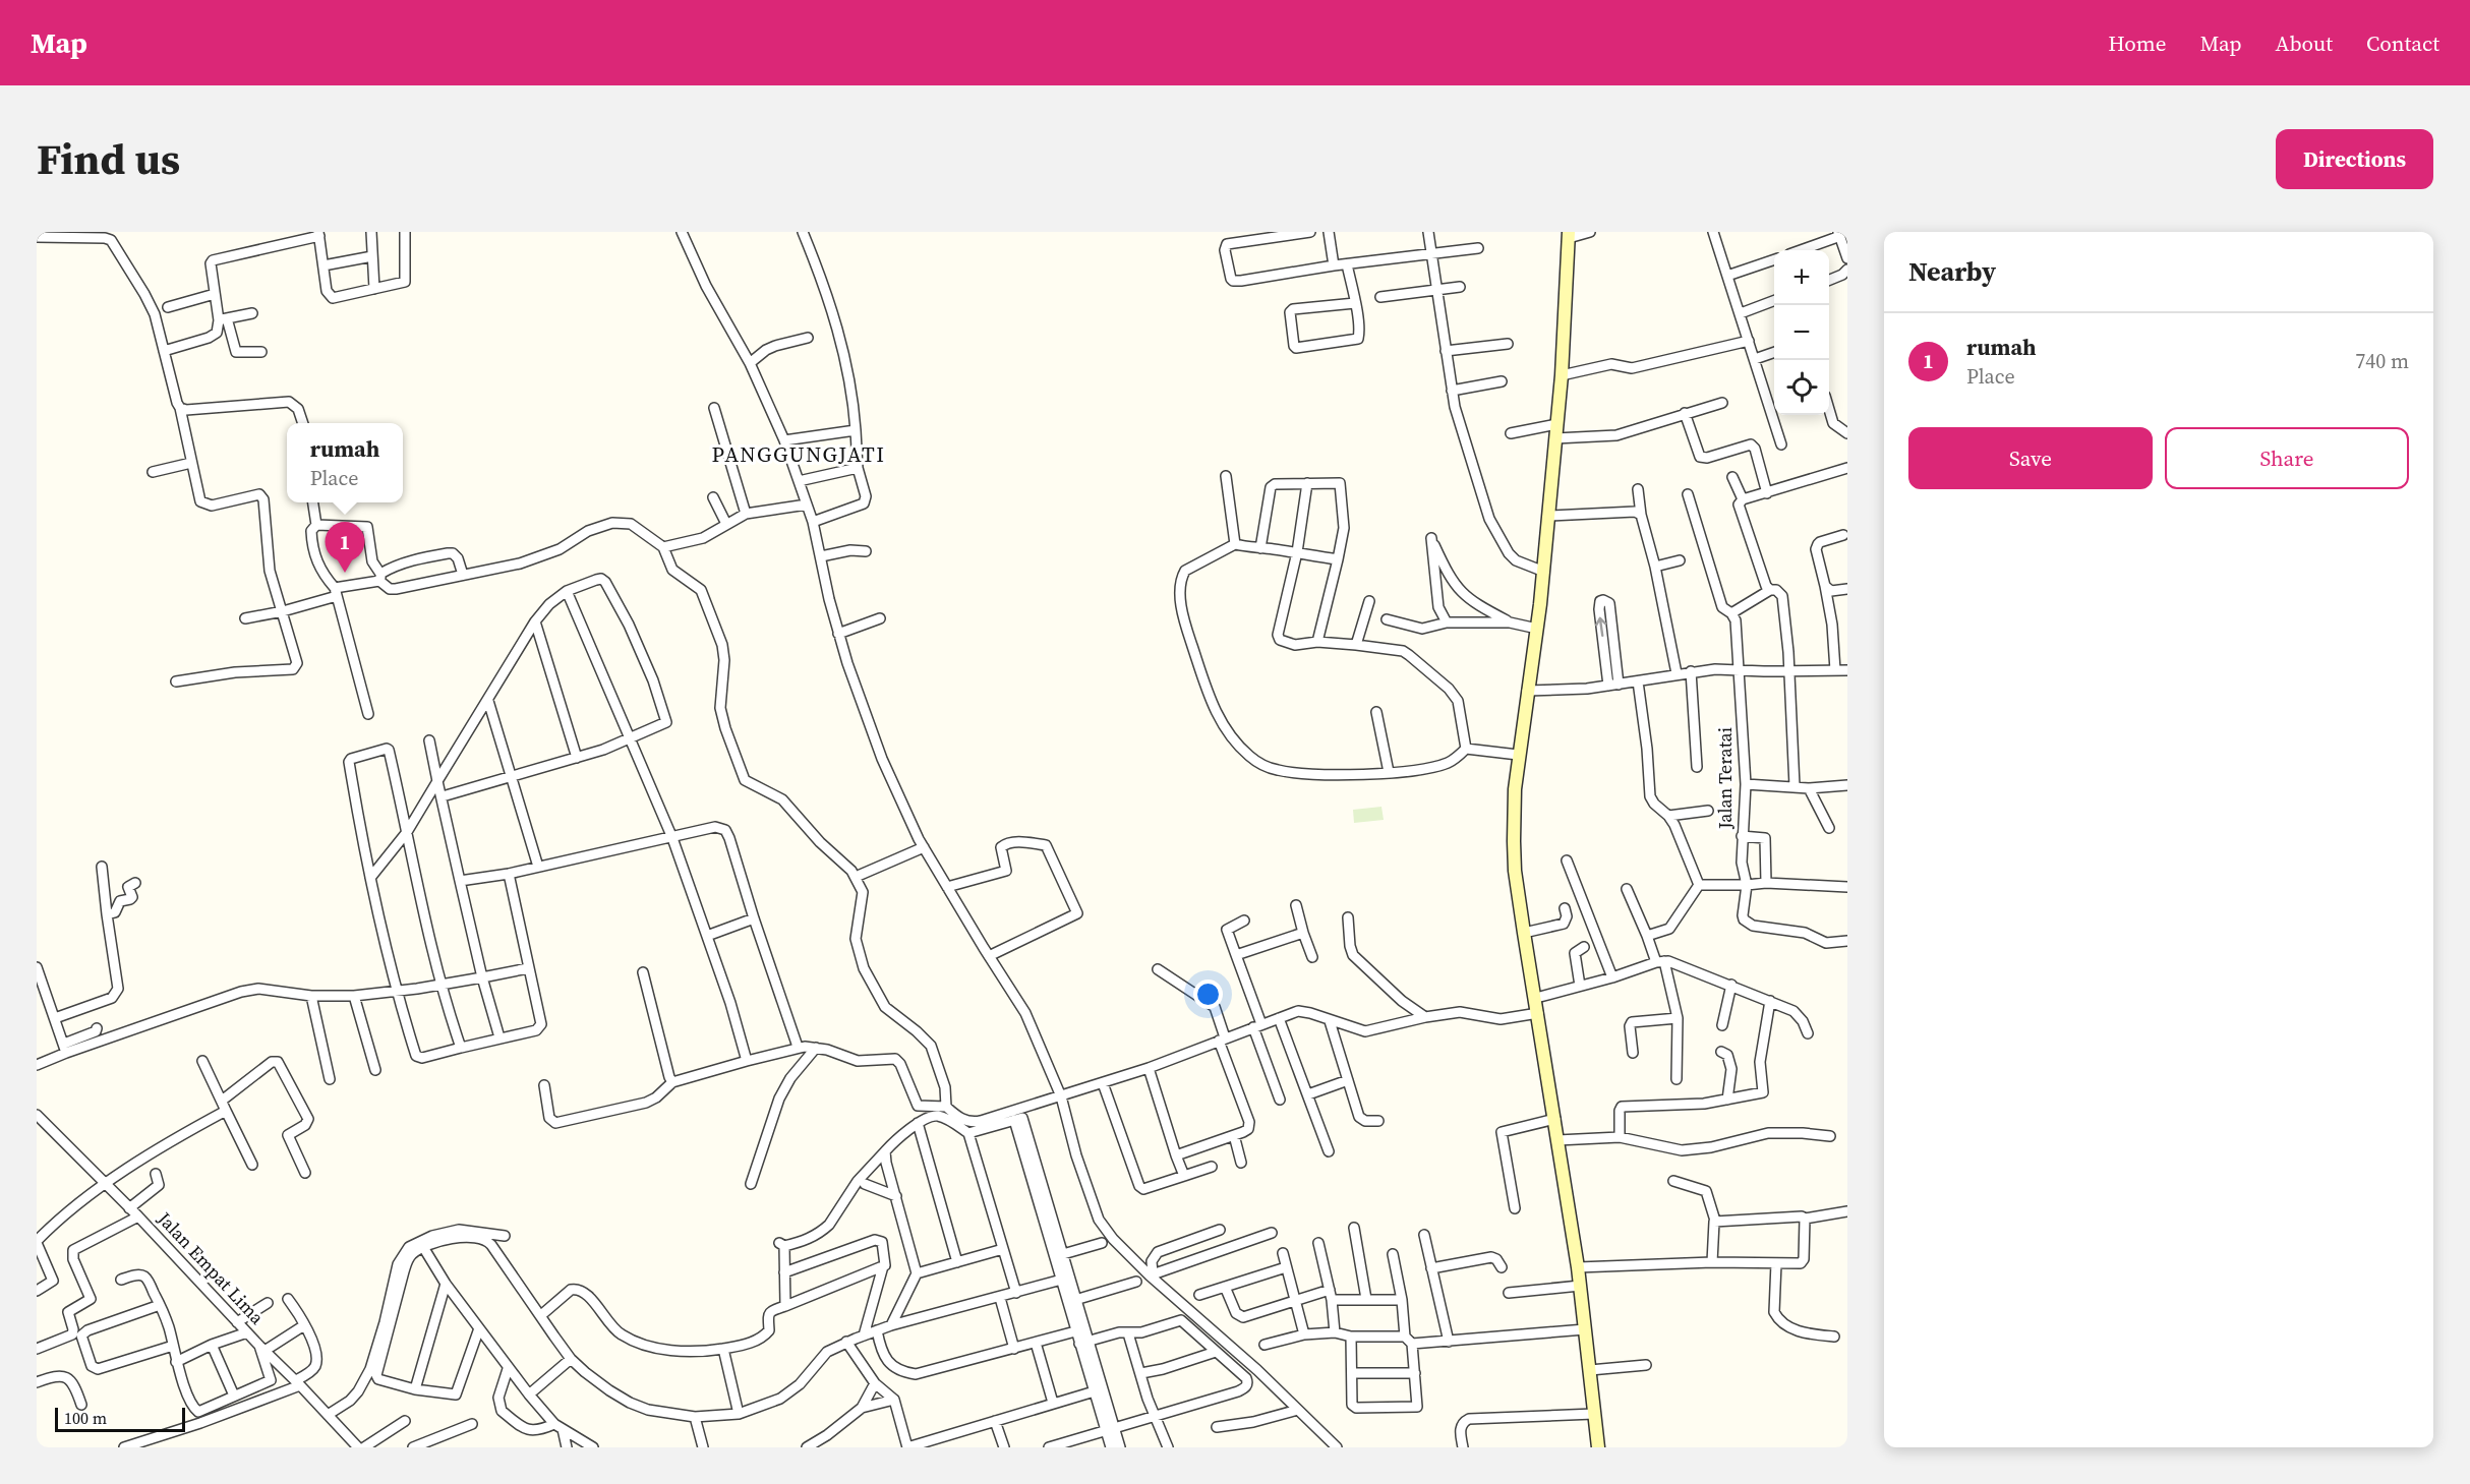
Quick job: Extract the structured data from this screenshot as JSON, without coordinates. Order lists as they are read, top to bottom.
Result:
{
  "streets": {
    "street": ["Jalan Teratai", "Jalan Empat Lima"]
  },
  "districts": ["PANGGUNGJATI"],
  "scale_bar": "100 m",
  "page": {
    "header": "Map",
    "nav": [
      "Home",
      "Map",
      "About",
      "Contact"
    ],
    "title": "Find us",
    "buttons": [
      "Directions",
      ["Save", "Share"]
    ],
    "heading": "Nearby",
    "map_buttons": ["+", "−"],
    "list": [
      {
        "mark": "1",
        "name": "rumah",
        "note": "Place",
        "value": "740 m"
      }
    ],
    "popup": ["rumah", "Place"],
    "pins": "1",
    "scale": "100 m"
  }
}
